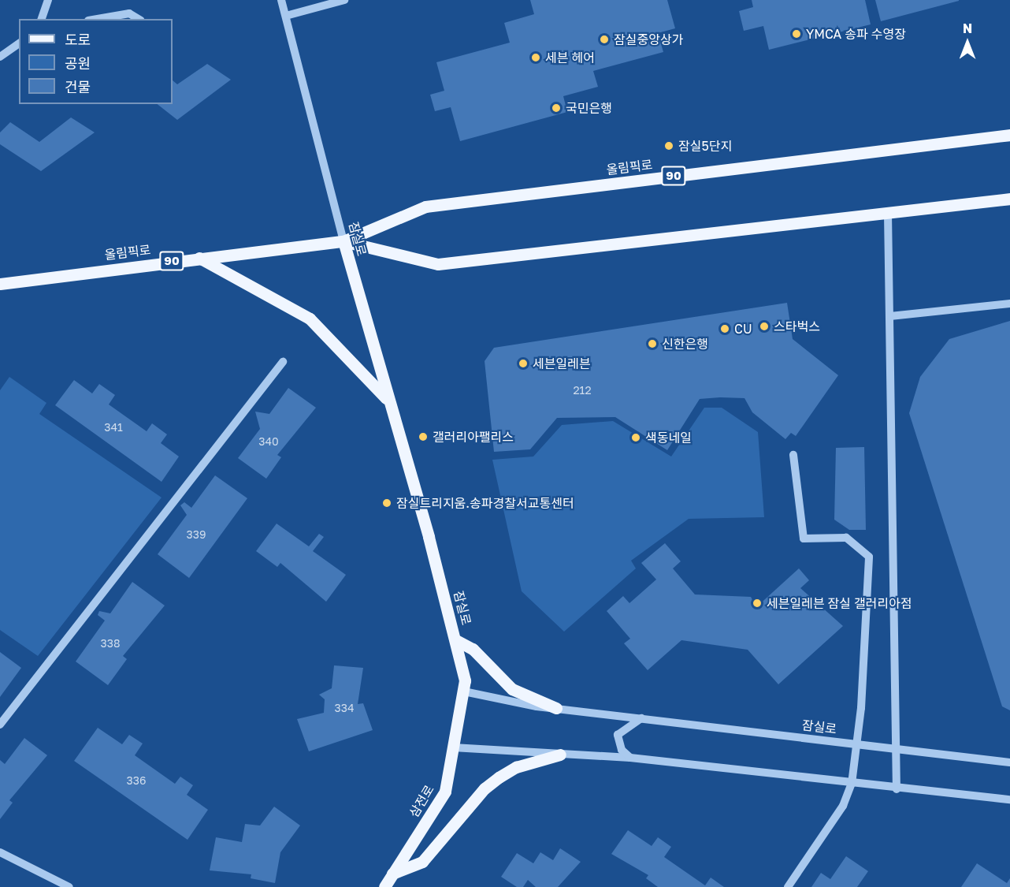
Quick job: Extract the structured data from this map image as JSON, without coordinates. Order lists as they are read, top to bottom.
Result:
{
  "streets": {
    "main road": [
      "올림픽로",
      "90",
      "잠실로",
      "삼전로"
    ]
  },
  "crossings": [
    ["올림픽로", "잠실로"],
    ["잠실로", "삼전로"]
  ],
  "places": [
    "YMCA 송파 수영장",
    "잠실중앙상가",
    "세븐 헤어",
    "국민은행",
    "잠실5단지",
    "스타벅스",
    "CU",
    "신한은행",
    "세븐일레븐",
    "갤러리아팰리스",
    "색동네일",
    "잠실트리지움.송파경찰서교통센터",
    "세븐일레븐 잠실 갤러리아점"
  ],
  "house_numbers": [
    "212",
    "341",
    "340",
    "339",
    "338",
    "334",
    "336"
  ],
  "legend": ["도로", "공원", "건물"],
  "north": "top"
}
